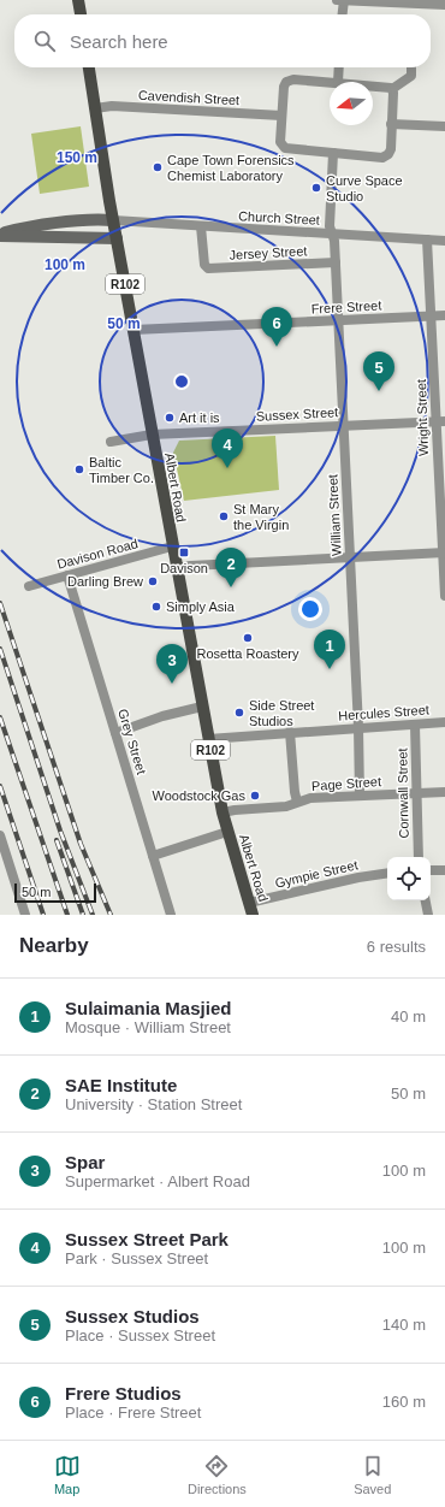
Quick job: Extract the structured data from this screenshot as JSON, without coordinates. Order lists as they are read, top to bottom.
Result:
{
  "streets": {
    "main road": ["R102", "Albert Road"],
    "street": [
      "Cavendish Street",
      "Church Street",
      "Jersey Street",
      "Frere Street",
      "Sussex Street",
      "Wright Street",
      "William Street",
      "Davison Road",
      "Hercules Street",
      "Grey Street",
      "Page Street",
      "Cornwall Street",
      "Gympie Street"
    ]
  },
  "crossings": [
    ["Cavendish Street", "Albert Road"],
    ["Church Street", "Jersey Street"],
    ["Church Street", "Wright Street"],
    ["Church Street", "Albert Road"],
    ["Church Street", "William Street"],
    ["Jersey Street", "William Street"],
    ["Frere Street", "Wright Street"],
    ["Frere Street", "Albert Road"],
    ["Frere Street", "William Street"],
    ["Sussex Street", "Wright Street"],
    ["Sussex Street", "Albert Road"],
    ["Sussex Street", "William Street"],
    ["Albert Road", "Davison Road"],
    ["Albert Road", "Hercules Street"],
    ["Albert Road", "Page Street"],
    ["Albert Road", "Gympie Street"],
    ["William Street", "Hercules Street"],
    ["William Street", "Page Street"],
    ["Davison Road", "Grey Street"],
    ["Hercules Street", "Cornwall Street"],
    ["Page Street", "Cornwall Street"]
  ],
  "places": {
    "other": [
      "Cape Town Forensics Chemist Laboratory",
      "Curve Space Studio",
      "Art it is",
      "Baltic Timber Co.",
      "St Mary the Virgin",
      "Darling Brew",
      "Simply Asia",
      "Rosetta Roastery",
      "Side Street Studios",
      "Woodstock Gas"
    ],
    "transit": ["Davison"]
  },
  "scale_bar": "50 m",
  "north": "left",
  "page": {
    "search": "Search here",
    "pins": [
      "6",
      "5",
      "4",
      "2",
      "1",
      "3"
    ],
    "scale": "50 m",
    "heading": ["Nearby", "6 results"],
    "list": [
      {
        "mark": "1",
        "name": "Sulaimania Masjied",
        "note": "Mosque · William Street",
        "value": "40 m"
      },
      {
        "mark": "2",
        "name": "SAE Institute",
        "note": "University · Station Street",
        "value": "50 m"
      },
      {
        "mark": "3",
        "name": "Spar",
        "note": "Supermarket · Albert Road",
        "value": "100 m"
      },
      {
        "mark": "4",
        "name": "Sussex Street Park",
        "note": "Park · Sussex Street",
        "value": "100 m"
      },
      {
        "mark": "5",
        "name": "Sussex Studios",
        "note": "Place · Sussex Street",
        "value": "140 m"
      },
      {
        "mark": "6",
        "name": "Frere Studios",
        "note": "Place · Frere Street",
        "value": "160 m"
      }
    ],
    "nav": ["Map", "Directions", "Saved"]
  },
  "rings": ["150 m", "100 m", "50 m"]
}
